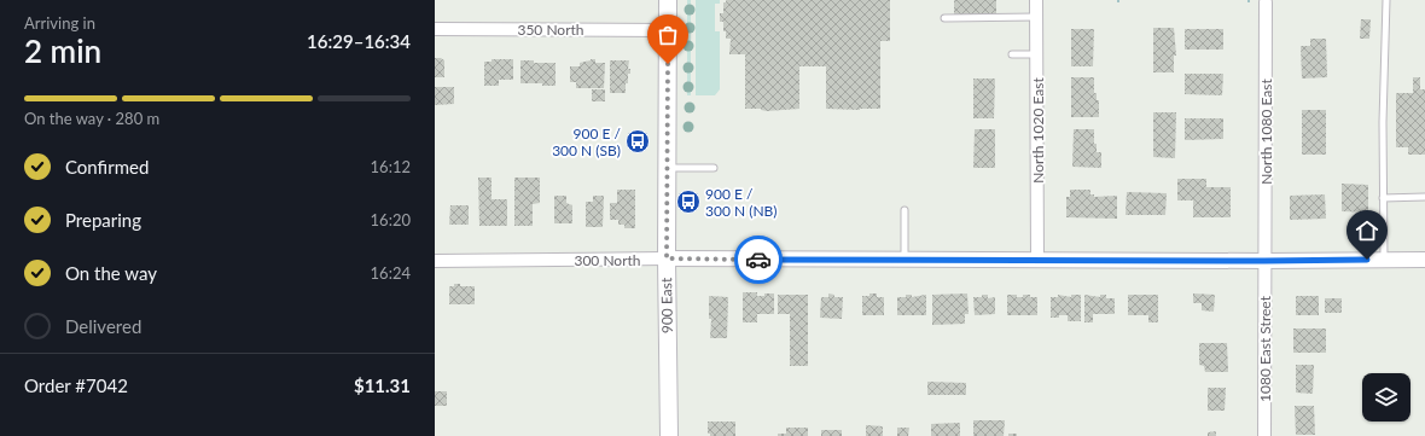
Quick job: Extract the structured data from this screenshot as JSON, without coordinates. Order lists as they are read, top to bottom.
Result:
{
  "streets": {
    "main road": ["900 East"],
    "street": [
      "350 North",
      "North 1020 East",
      "North 1080 East",
      "300 North",
      "1080 East Street"
    ]
  },
  "crossings": [
    ["350 North", "900 East"],
    ["North 1020 East", "300 North"],
    ["North 1080 East", "300 North"],
    ["North 1080 East", "1080 East Street"],
    ["300 North", "900 East"],
    ["300 North", "1080 East Street"]
  ],
  "places": {
    "bus stop": ["900 E / 300 N (SB)", "900 E / 300 N (NB)"]
  },
  "page": {
    "heading": ["2 min", "Arriving in", "16:29–16:34"],
    "panel": ["Order #7042", "$11.31"],
    "bar": "On the way · 280 m",
    "list": [
      ["Confirmed", "16:12"],
      ["Preparing", "16:20"],
      ["On the way", "16:24"],
      "Delivered"
    ]
  }
}
